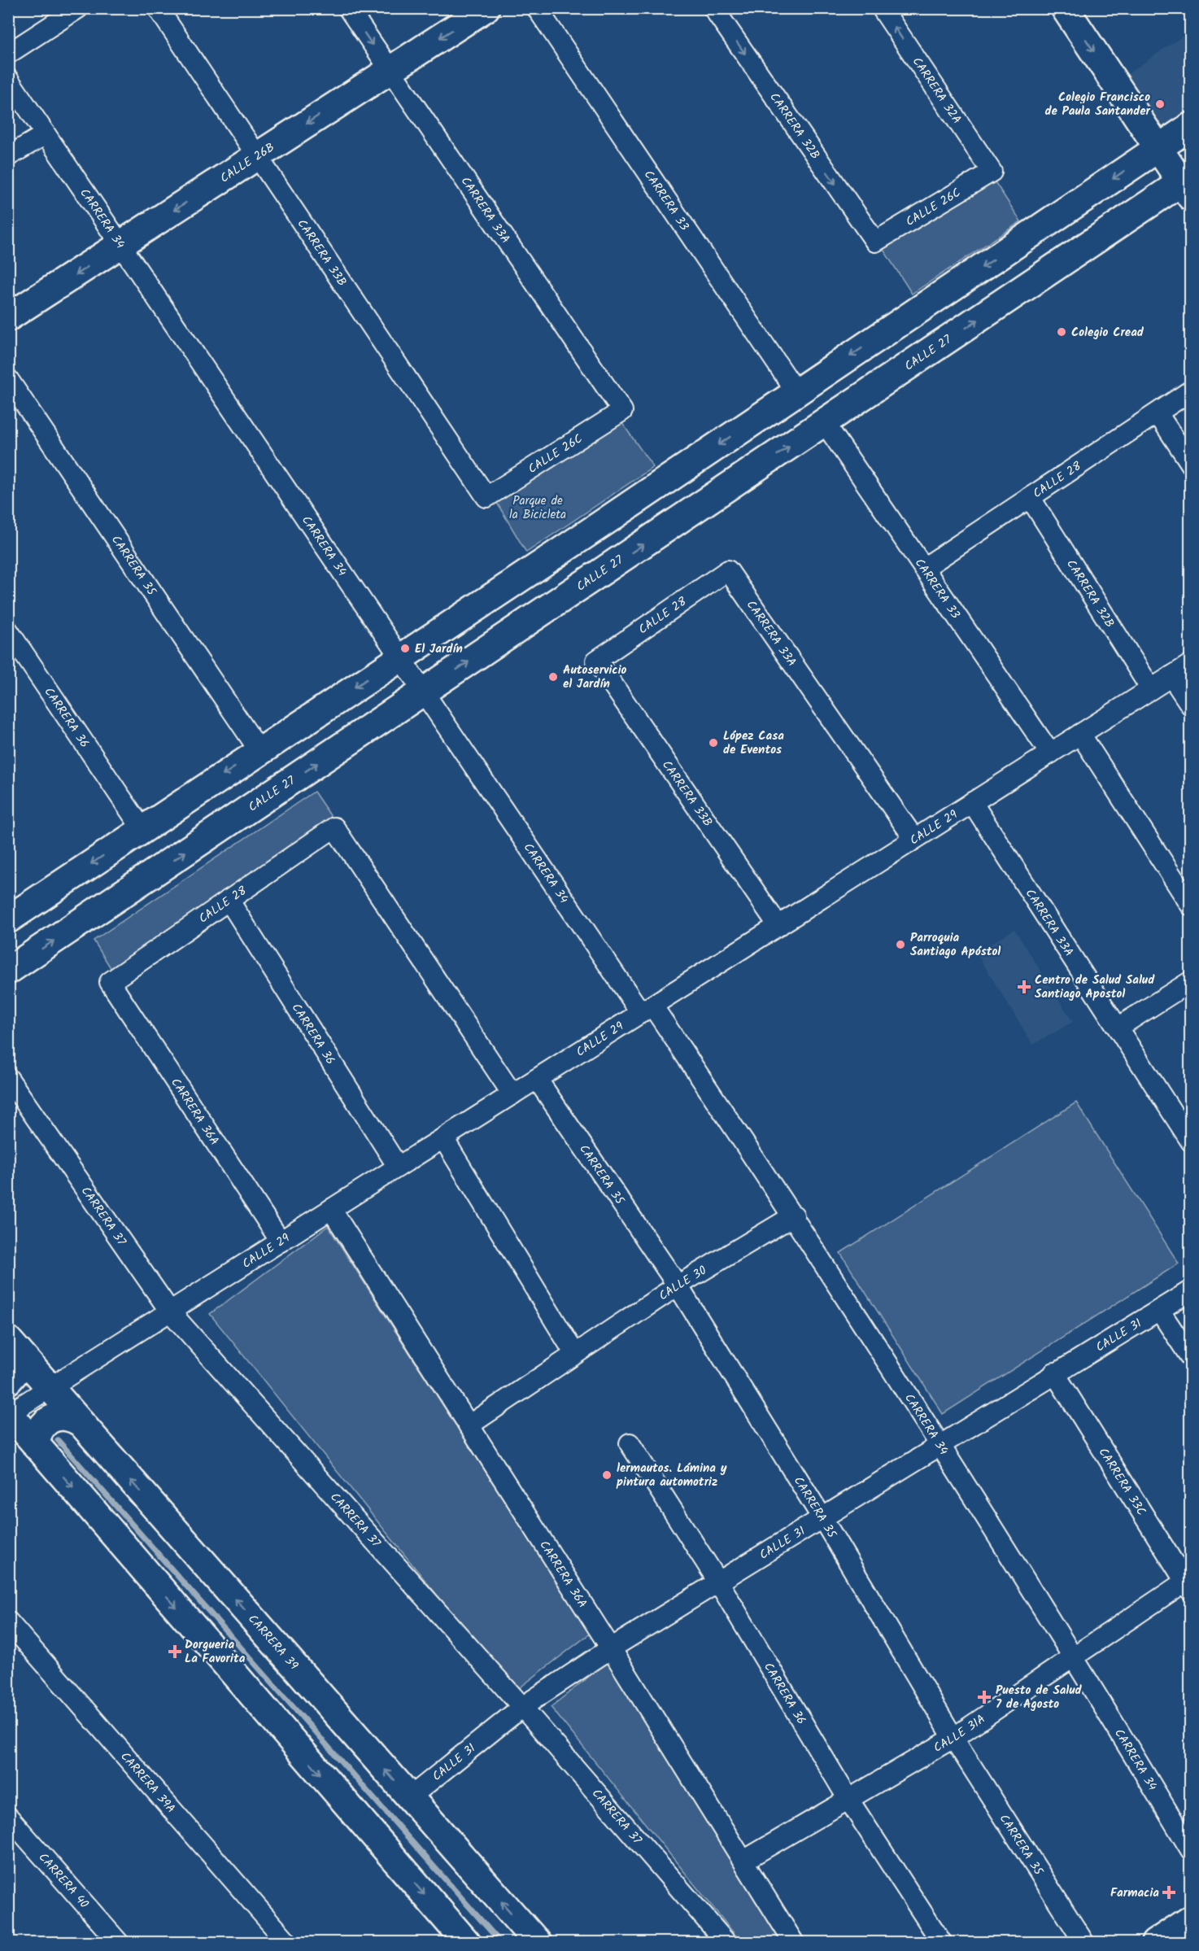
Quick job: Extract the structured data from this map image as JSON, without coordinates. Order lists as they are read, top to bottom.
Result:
{
  "streets": {
    "main road": ["CALLE 26B", "CALLE 27", "CARRERA 39"],
    "street": [
      "CARRERA 32A",
      "CARRERA 32B",
      "CARRERA 33",
      "CALLE 26C",
      "CARRERA 33A",
      "CARRERA 34",
      "CARRERA 33B",
      "CALLE 28",
      "CARRERA 35",
      "CARRERA 36",
      "CALLE 29",
      "CARRERA 36A",
      "CARRERA 37",
      "CALLE 30",
      "CALLE 31",
      "CARRERA 33C",
      "CALLE 31A",
      "CARRERA 39A",
      "CARRERA 40"
    ]
  },
  "crossings": [
    ["CARRERA 32A", "CALLE 26C"],
    ["CARRERA 32B", "CALLE 26C"],
    ["CARRERA 32B", "CALLE 28"],
    ["CARRERA 32B", "CALLE 29"],
    ["CALLE 26B", "CARRERA 33A"],
    ["CALLE 26B", "CARRERA 34"],
    ["CALLE 26B", "CARRERA 33B"],
    ["CARRERA 33", "CALLE 27"],
    ["CARRERA 33", "CALLE 28"],
    ["CARRERA 33", "CALLE 29"],
    ["CALLE 26C", "CARRERA 33A"],
    ["CALLE 26C", "CARRERA 33B"],
    ["CARRERA 33A", "CALLE 28"],
    ["CARRERA 33A", "CALLE 29"],
    ["CARRERA 34", "CALLE 27"],
    ["CARRERA 34", "CALLE 29"],
    ["CARRERA 34", "CALLE 30"],
    ["CARRERA 34", "CALLE 31"],
    ["CARRERA 34", "CALLE 31A"],
    ["CARRERA 33B", "CALLE 28"],
    ["CARRERA 33B", "CALLE 29"],
    ["CALLE 28", "CARRERA 36"],
    ["CALLE 28", "CALLE 29"],
    ["CALLE 28", "CARRERA 36A"],
    ["CARRERA 35", "CALLE 29"],
    ["CARRERA 35", "CALLE 30"],
    ["CARRERA 35", "CALLE 31"],
    ["CARRERA 35", "CALLE 31A"],
    ["CARRERA 36", "CALLE 29"],
    ["CARRERA 36", "CALLE 31"],
    ["CARRERA 36", "CALLE 31A"],
    ["CALLE 29", "CARRERA 36A"],
    ["CALLE 29", "CARRERA 37"],
    ["CALLE 29", "CARRERA 39"],
    ["CARRERA 36A", "CALLE 30"],
    ["CARRERA 36A", "CALLE 31"],
    ["CARRERA 36A", "CALLE 31A"],
    ["CARRERA 37", "CALLE 31"],
    ["CALLE 31", "CARRERA 33C"],
    ["CALLE 31", "CARRERA 39"],
    ["CARRERA 33C", "CALLE 31A"]
  ],
  "one_way": ["CARRERA 32A", "CARRERA 32B", "CALLE 26B"],
  "parks": ["Parque de la Bicicleta"],
  "places": {
    "other": [
      "Colegio Francisco de Paula Santander",
      "Colegio Cread",
      "El Jardín",
      "Autoservicio el Jardín",
      "López Casa de Eventos",
      "Parroquia Santiago Apóstol",
      "lermautos. Lámina y pintura automotriz"
    ],
    "health": [
      "Centro de Salud Salud Santiago Apostol",
      "Dorgueria La Favorita",
      "Puesto de Salud 7 de Agosto",
      "Farmacia"
    ]
  }
}
